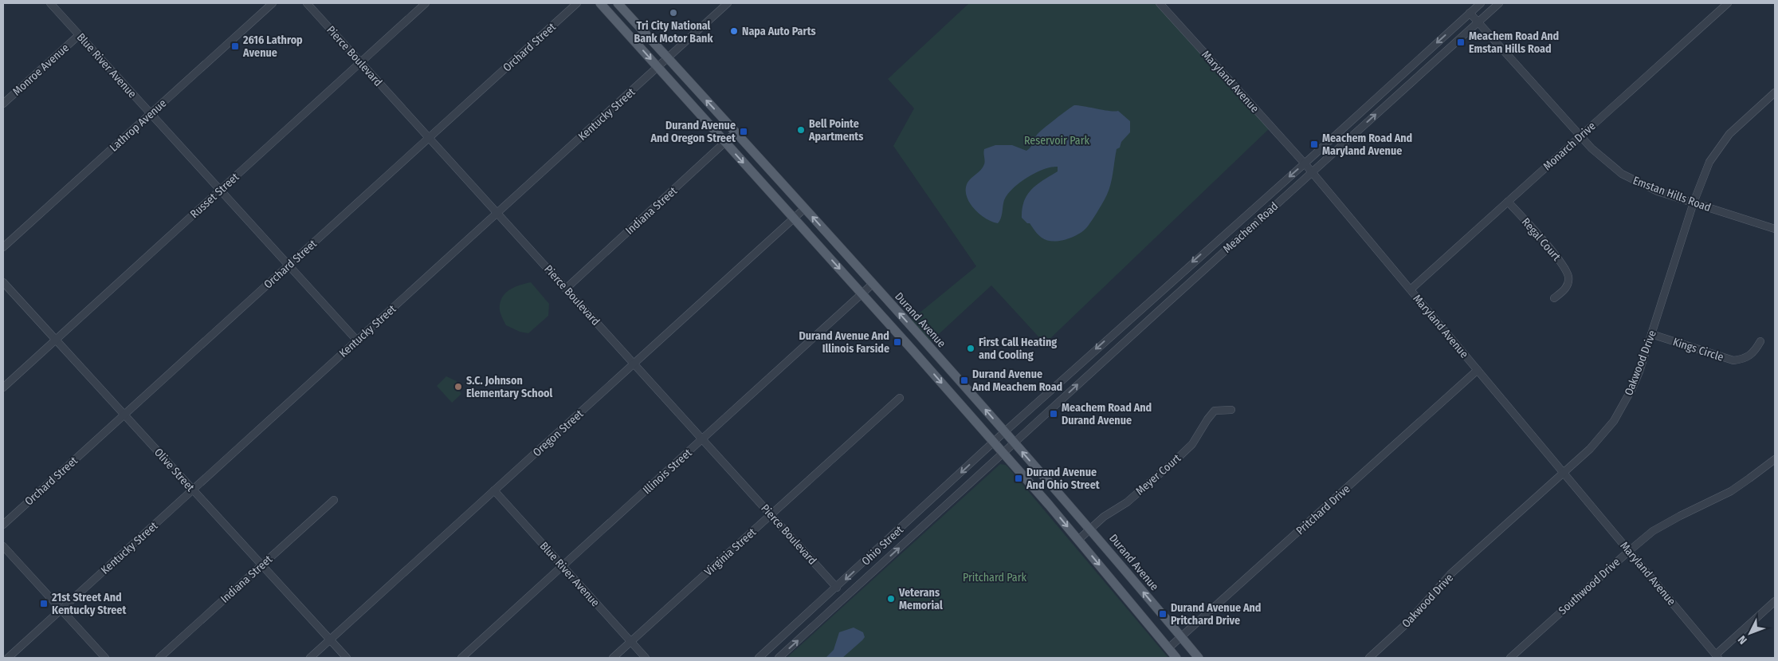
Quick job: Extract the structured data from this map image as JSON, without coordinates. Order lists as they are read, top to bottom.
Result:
{
  "streets": {
    "main road": ["Durand Avenue"],
    "street": [
      "Orchard Street",
      "Pierce Boulevard",
      "Blue River Avenue",
      "Monroe Avenue",
      "Maryland Avenue",
      "Kentucky Street",
      "Lathrop Avenue",
      "Monarch Drive",
      "Emstan Hills Road",
      "Russet Street",
      "Indiana Street",
      "Meachem Road",
      "Regal Court",
      "Kings Circle",
      "Oakwood Drive",
      "Oregon Street",
      "Olive Street",
      "Illinois Street",
      "Meyer Court",
      "Pritchard Drive",
      "Ohio Street",
      "Virginia Street",
      "Southwood Drive"
    ]
  },
  "crossings": [
    ["Orchard Street", "Pierce Boulevard"],
    ["Orchard Street", "Blue River Avenue"],
    ["Orchard Street", "Olive Street"],
    ["Pierce Boulevard", "Kentucky Street"],
    ["Pierce Boulevard", "Russet Street"],
    ["Pierce Boulevard", "Indiana Street"],
    ["Pierce Boulevard", "Oregon Street"],
    ["Pierce Boulevard", "Illinois Street"],
    ["Pierce Boulevard", "Ohio Street"],
    ["Pierce Boulevard", "Virginia Street"],
    ["Blue River Avenue", "Monroe Avenue"],
    ["Blue River Avenue", "Kentucky Street"],
    ["Blue River Avenue", "Lathrop Avenue"],
    ["Blue River Avenue", "Russet Street"],
    ["Blue River Avenue", "Oregon Street"],
    ["Blue River Avenue", "Illinois Street"],
    ["Blue River Avenue", "Virginia Street"],
    ["Maryland Avenue", "Monarch Drive"],
    ["Maryland Avenue", "Meachem Road"],
    ["Maryland Avenue", "Oakwood Drive"],
    ["Maryland Avenue", "Pritchard Drive"],
    ["Maryland Avenue", "Southwood Drive"],
    ["Kentucky Street", "Durand Avenue"],
    ["Kentucky Street", "Olive Street"],
    ["Monarch Drive", "Emstan Hills Road"],
    ["Monarch Drive", "Regal Court"],
    ["Emstan Hills Road", "Meachem Road"],
    ["Emstan Hills Road", "Oakwood Drive"],
    ["Russet Street", "Olive Street"],
    ["Indiana Street", "Durand Avenue"],
    ["Indiana Street", "Olive Street"],
    ["Meachem Road", "Durand Avenue"],
    ["Meachem Road", "Ohio Street"],
    ["Durand Avenue", "Oregon Street"],
    ["Durand Avenue", "Illinois Street"],
    ["Durand Avenue", "Meyer Court"],
    ["Durand Avenue", "Pritchard Drive"],
    ["Durand Avenue", "Ohio Street"],
    ["Kings Circle", "Oakwood Drive"],
    ["Oregon Street", "Olive Street"]
  ],
  "parks": ["Reservoir Park", "Pritchard Park"],
  "places": {
    "other": [
      "Tri City National Bank Motor Bank",
      "Napa Auto Parts",
      "Bell Pointe Apartments",
      "First Call Heating and Cooling",
      "S.C. Johnson Elementary School",
      "Veterans Memorial"
    ],
    "transit": [
      "Meachem Road And Emstan Hills Road",
      "2616 Lathrop Avenue",
      "Durand Avenue And Oregon Street",
      "Meachem Road And Maryland Avenue",
      "Durand Avenue And Illinois Farside",
      "Durand Avenue And Meachem Road",
      "Meachem Road And Durand Avenue",
      "Durand Avenue And Ohio Street",
      "21st Street And Kentucky Street",
      "Durand Avenue And Pritchard Drive"
    ]
  },
  "north": "bottom left"
}
